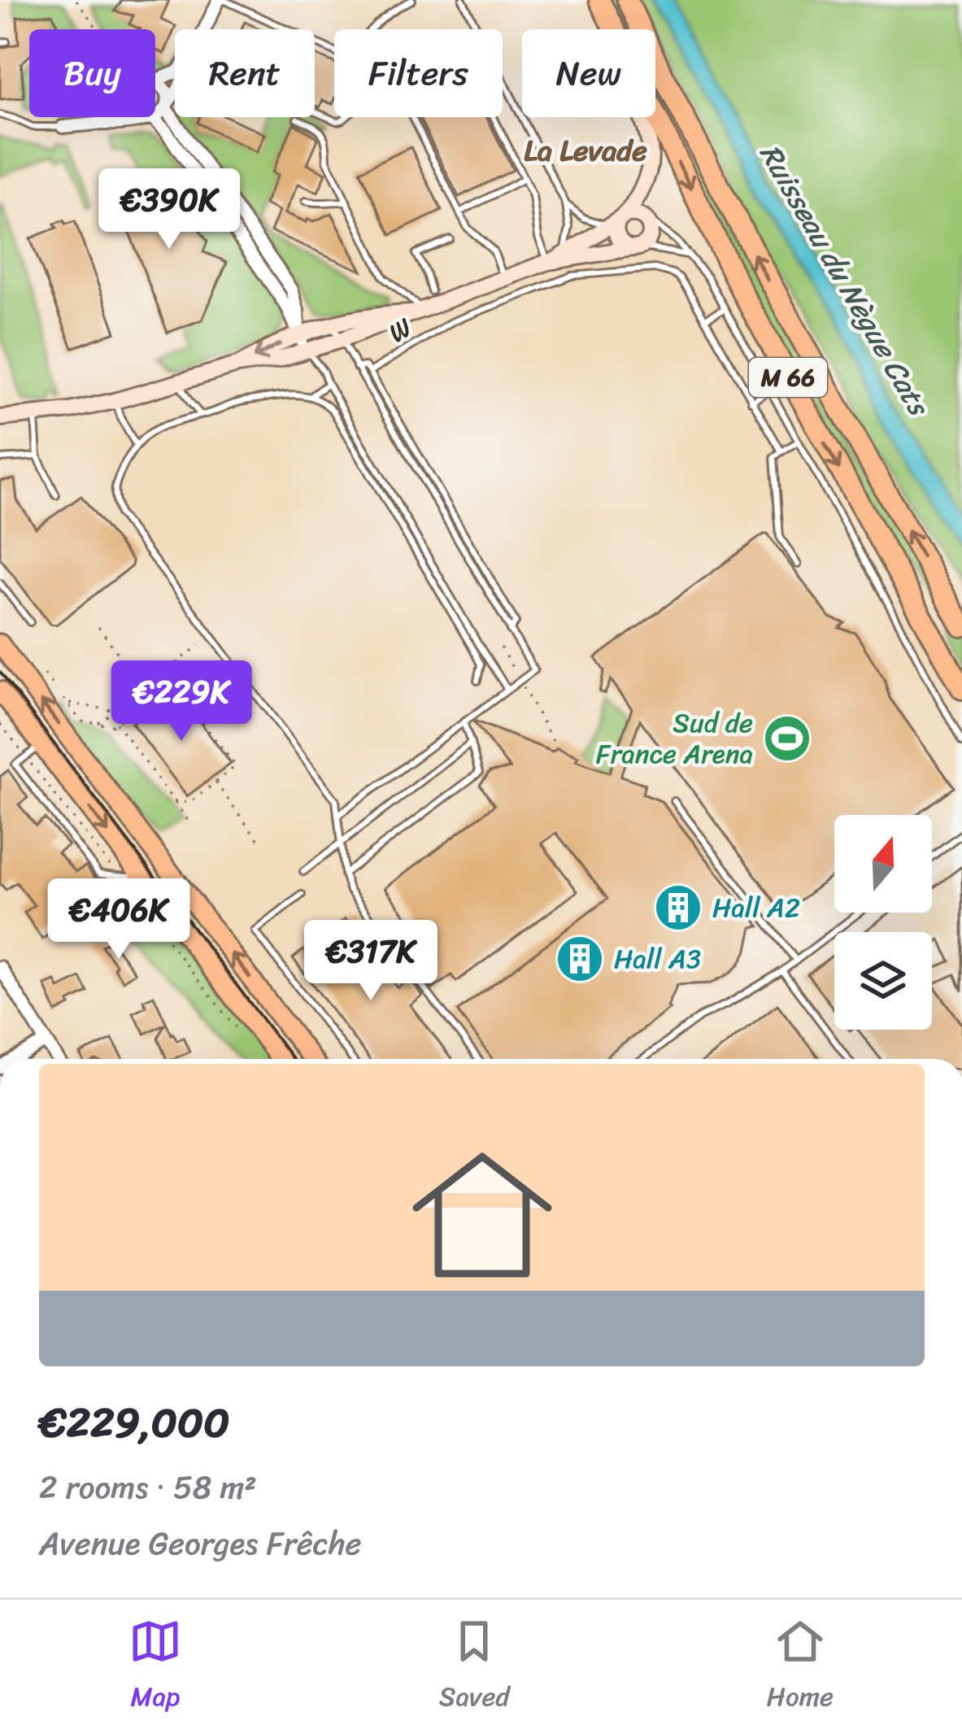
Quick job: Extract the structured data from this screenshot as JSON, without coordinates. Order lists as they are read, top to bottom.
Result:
{
  "streets": {
    "highway": ["M 66"],
    "lane": ["W"]
  },
  "districts": ["La Levade"],
  "water": ["Ruisseau du Nègue Cats"],
  "places": {
    "sports": ["Sud de France Arena"],
    "building": ["Hall A2", "Hall A3"]
  },
  "north": "top",
  "page": {
    "chip": [
      "Buy",
      "Rent",
      "Filters",
      "New"
    ],
    "price": [
      "€390K",
      "€229K",
      "€406K",
      "€317K"
    ],
    "list": [
      {
        "name": "€229,000",
        "note": "2 rooms · 58 m² · Avenue Georges Frêche"
      }
    ],
    "tabs": ["Map", "Saved", "Home"]
  }
}
